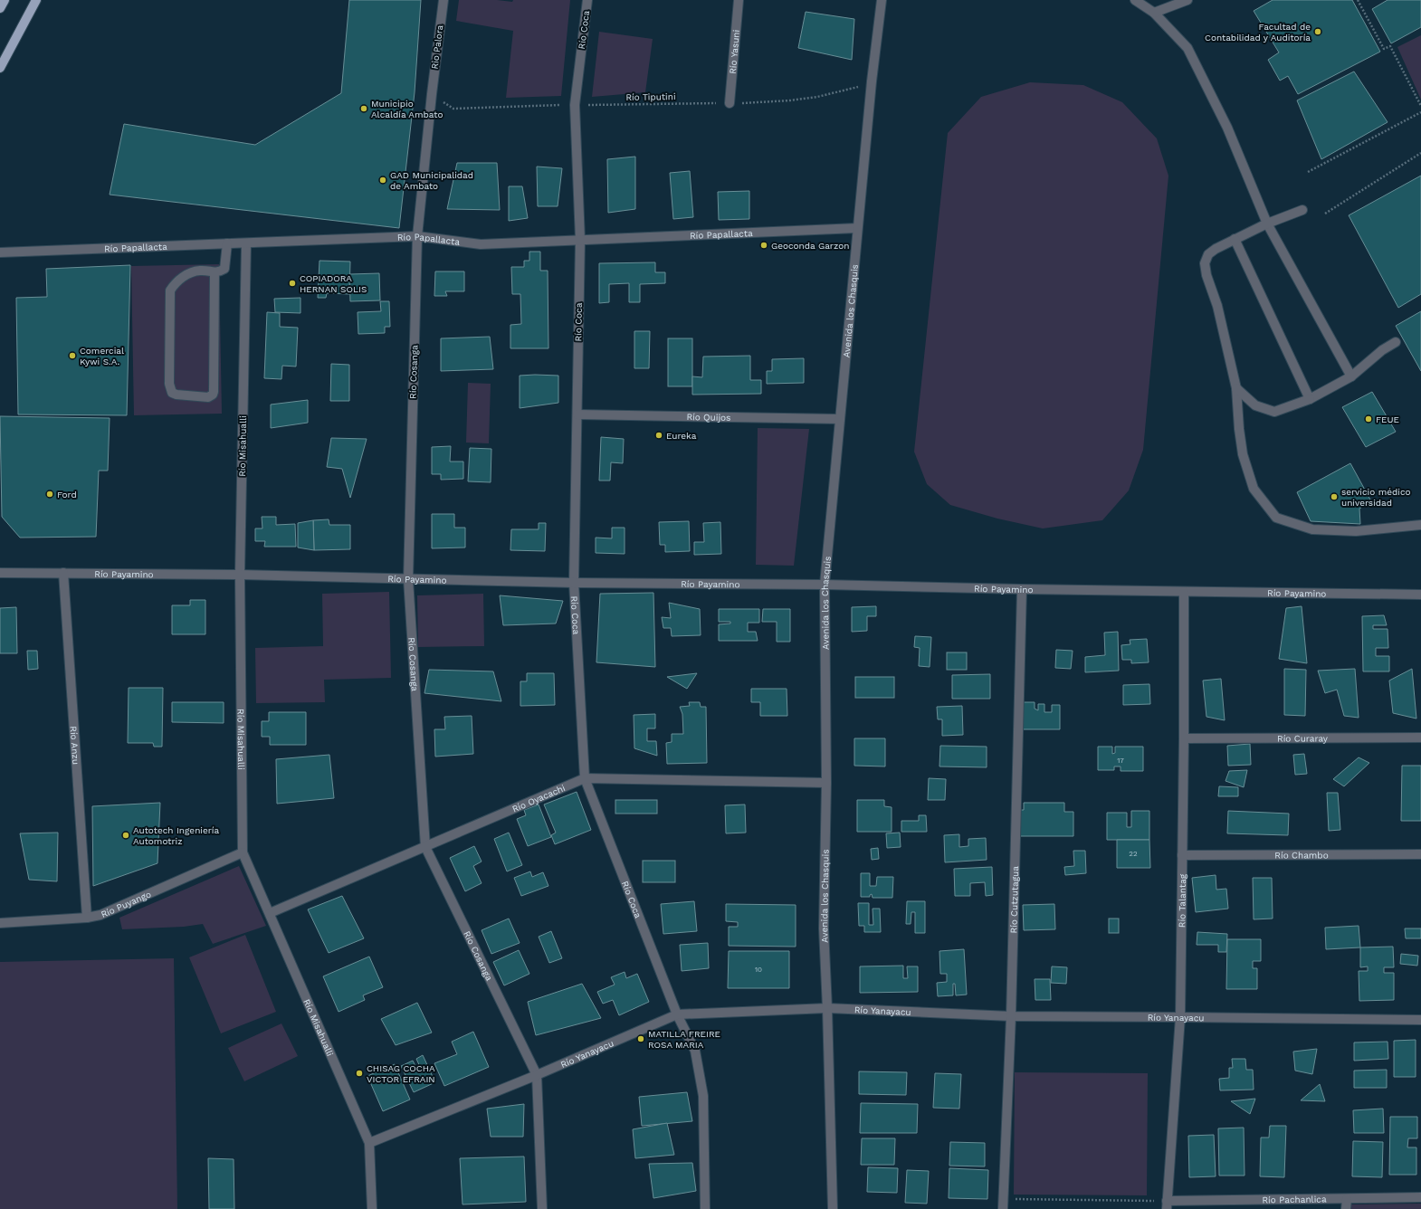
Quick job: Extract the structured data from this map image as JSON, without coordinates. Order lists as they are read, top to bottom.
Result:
{
  "streets": {
    "street": [
      "Río Coca",
      "Rio Palora",
      "Río Yasuni",
      "Río Papallacta",
      "Avenida los Chasquis",
      "Río Cosanga",
      "Río Quijos",
      "Río Misahualli",
      "Río Payamino",
      "Río Curaray",
      "Río Anzu",
      "Río Oyacachi",
      "Río Chambo",
      "Río Cutzutagua",
      "Río Talantag",
      "Río Puyango",
      "Río Yanayacu",
      "Río Pachanlica"
    ],
    "path": ["Río Tiputini"]
  },
  "crossings": [
    ["Río Coca", "Río Tiputini"],
    ["Río Coca", "Río Papallacta"],
    ["Río Coca", "Río Quijos"],
    ["Río Coca", "Río Payamino"],
    ["Río Coca", "Río Oyacachi"],
    ["Río Coca", "Río Yanayacu"],
    ["Rio Palora", "Río Tiputini"],
    ["Rio Palora", "Río Cosanga"],
    ["Río Yasuni", "Río Tiputini"],
    ["Río Tiputini", "Avenida los Chasquis"],
    ["Río Tiputini", "Río Cosanga"],
    ["Río Papallacta", "Avenida los Chasquis"],
    ["Río Papallacta", "Río Cosanga"],
    ["Río Papallacta", "Río Misahualli"],
    ["Avenida los Chasquis", "Río Quijos"],
    ["Avenida los Chasquis", "Río Payamino"],
    ["Avenida los Chasquis", "Río Oyacachi"],
    ["Avenida los Chasquis", "Río Yanayacu"],
    ["Río Cosanga", "Río Payamino"],
    ["Río Cosanga", "Río Oyacachi"],
    ["Río Cosanga", "Río Yanayacu"],
    ["Río Misahualli", "Río Payamino"],
    ["Río Misahualli", "Río Oyacachi"],
    ["Río Misahualli", "Río Puyango"],
    ["Río Misahualli", "Río Yanayacu"],
    ["Río Payamino", "Río Anzu"],
    ["Río Payamino", "Río Cutzutagua"],
    ["Río Payamino", "Río Talantag"],
    ["Río Curaray", "Río Talantag"],
    ["Río Anzu", "Río Puyango"],
    ["Río Chambo", "Río Talantag"],
    ["Río Cutzutagua", "Río Yanayacu"],
    ["Río Talantag", "Río Yanayacu"],
    ["Río Talantag", "Río Pachanlica"]
  ],
  "places": [
    "Facultad de Contabilidad y Auditoría",
    "Municipio Alcaldía Ambato",
    "GAD Municipalidad de Ambato",
    "Geoconda Garzon",
    "COPIADORA HERNAN SOLIS",
    "Comercial Kywi S.A.",
    "FEUE",
    "Eureka",
    "Ford",
    "servicio médico universidad",
    "Autotech Ingeniería Automotriz",
    "MATILLA FREIRE ROSA MARIA",
    "CHISAG COCHA VICTOR EFRAIN"
  ],
  "house_numbers": ["17", "22", "10"]
}
